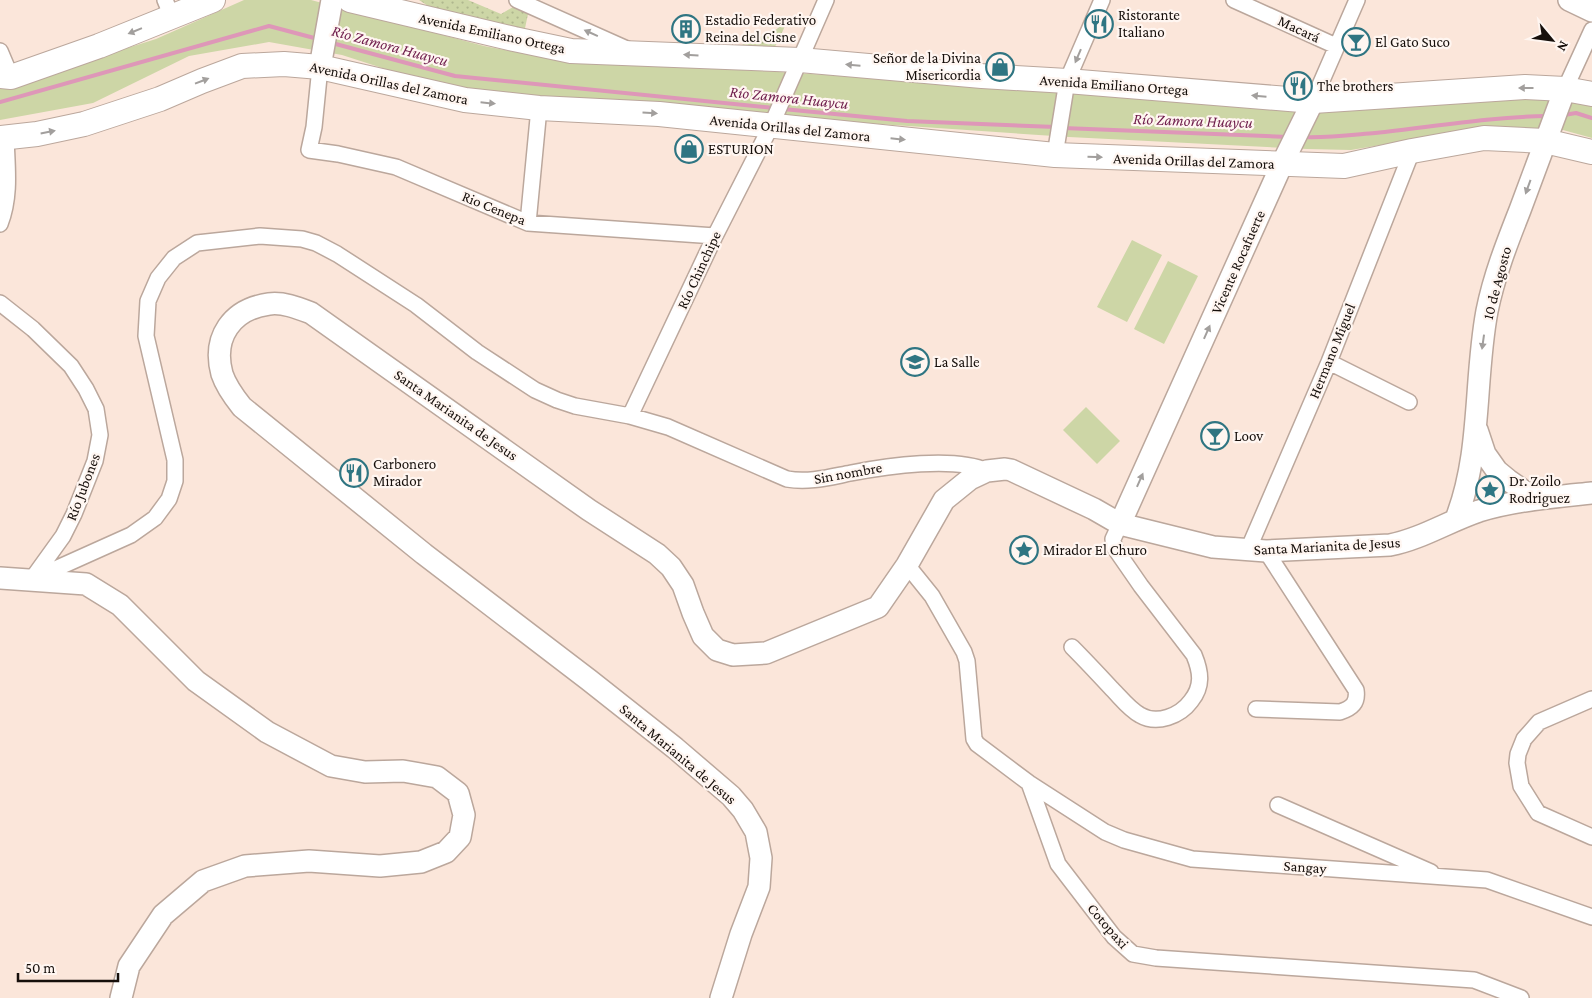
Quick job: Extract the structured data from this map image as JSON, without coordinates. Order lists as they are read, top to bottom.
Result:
{
  "streets": {
    "main road": [
      "Avenida Emiliano Ortega",
      "Avenida Orillas del Zamora",
      "Vicente Rocafuerte",
      "10 de Agosto",
      "Santa Marianita de Jesus"
    ],
    "street": [
      "Macará",
      "Rio Cenepa",
      "Río Chinchipe",
      "Hermano Miguel",
      "Sin nombre",
      "Río Jubones",
      "Sangay",
      "Cotopaxi"
    ]
  },
  "crossings": [
    ["Macará", "Vicente Rocafuerte"],
    ["Avenida Emiliano Ortega", "Vicente Rocafuerte"],
    ["Avenida Emiliano Ortega", "Río Chinchipe"],
    ["Avenida Emiliano Ortega", "10 de Agosto"],
    ["Avenida Orillas del Zamora", "Rio Cenepa"],
    ["Avenida Orillas del Zamora", "Vicente Rocafuerte"],
    ["Avenida Orillas del Zamora", "Río Chinchipe"],
    ["Avenida Orillas del Zamora", "10 de Agosto"],
    ["Avenida Orillas del Zamora", "Hermano Miguel"],
    ["Rio Cenepa", "Río Chinchipe"],
    ["Vicente Rocafuerte", "Santa Marianita de Jesus"],
    ["Río Chinchipe", "Sin nombre"],
    ["10 de Agosto", "Santa Marianita de Jesus"],
    ["Hermano Miguel", "Santa Marianita de Jesus"],
    ["Santa Marianita de Jesus", "Sin nombre"],
    ["Sin nombre", "Río Jubones"],
    ["Sangay", "Cotopaxi"]
  ],
  "one_way": [
    "Avenida Emiliano Ortega",
    "Avenida Orillas del Zamora",
    "Vicente Rocafuerte",
    "10 de Agosto"
  ],
  "water": ["Río Zamora Huaycu"],
  "places": {
    "restaurant": ["Ristorante Italiano", "The brothers", "Carbonero Mirador"],
    "building": ["Estadio Federativo Reina del Cisne"],
    "bar": ["El Gato Suco", "Loov"],
    "shop": ["Señor de la Divina Misericordia", "ESTURION"],
    "school or university": ["La Salle"],
    "place": ["Dr. Zoilo Rodriguez", "Mirador El Churo"]
  },
  "scale_bar": "50 m",
  "north": "bottom right"
}
